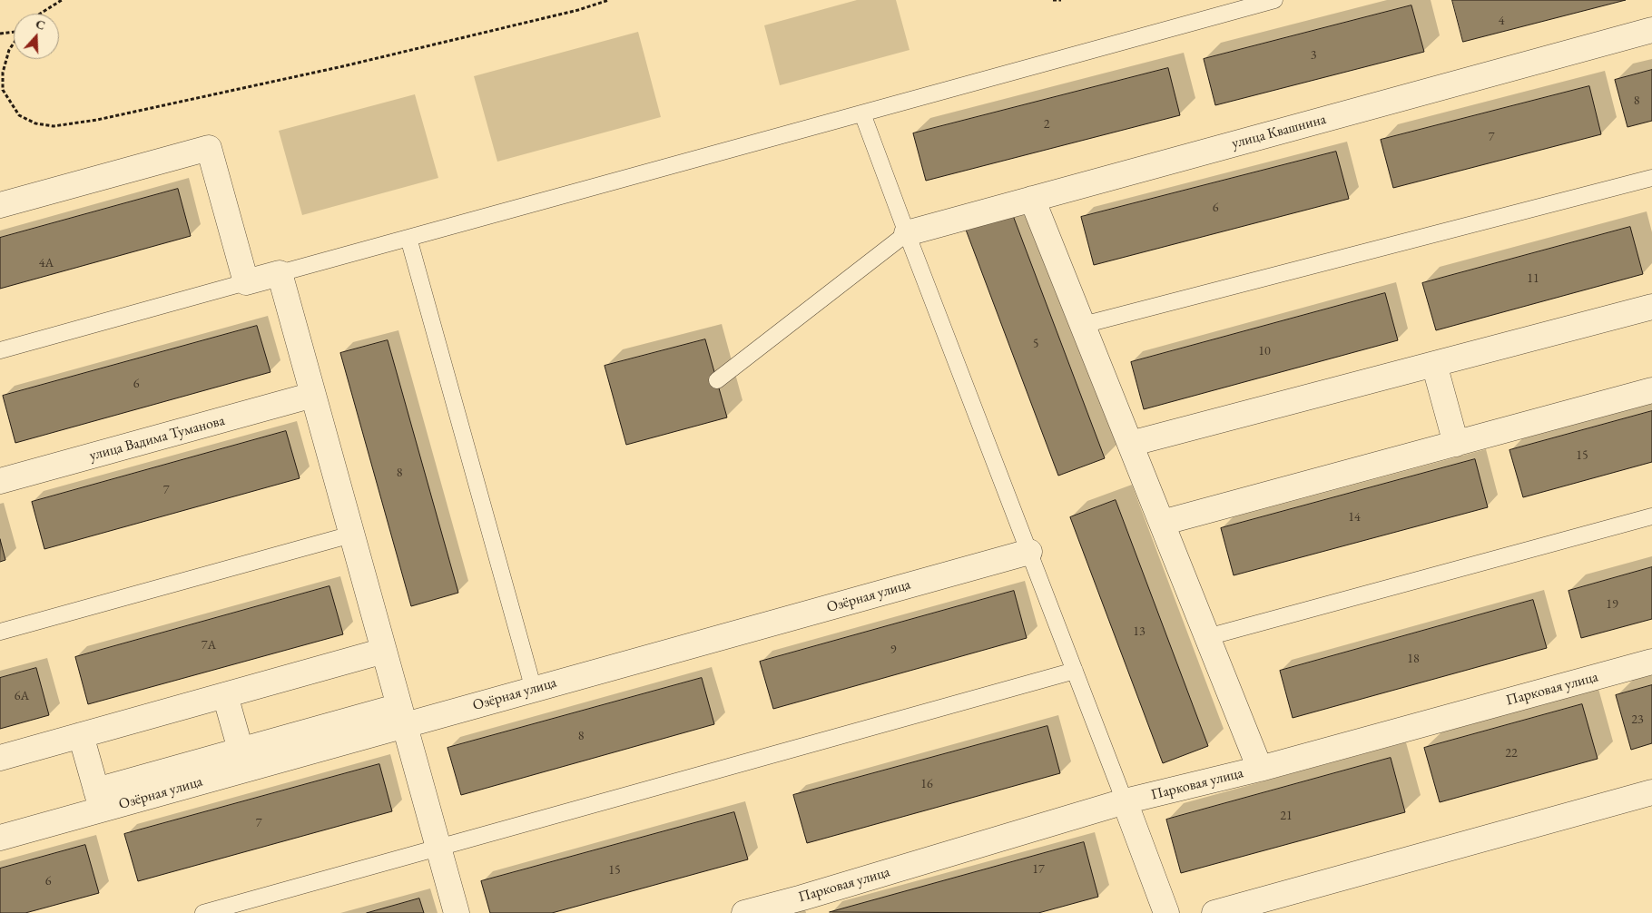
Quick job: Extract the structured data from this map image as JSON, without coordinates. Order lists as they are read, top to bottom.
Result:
{
  "streets": {
    "street": [
      "улица Квашнина",
      "улица Вадима Туманова",
      "Озёрная улица",
      "Парковая улица"
    ]
  },
  "house_numbers": [
    "4",
    "3",
    "8",
    "2",
    "7",
    "6",
    "4А",
    "11",
    "5",
    "10",
    "6",
    "15",
    "8",
    "7",
    "14",
    "19",
    "13",
    "7А",
    "9",
    "18",
    "6А",
    "23",
    "8",
    "22",
    "16",
    "21",
    "7",
    "17",
    "15",
    "6"
  ],
  "north": "top"
}
